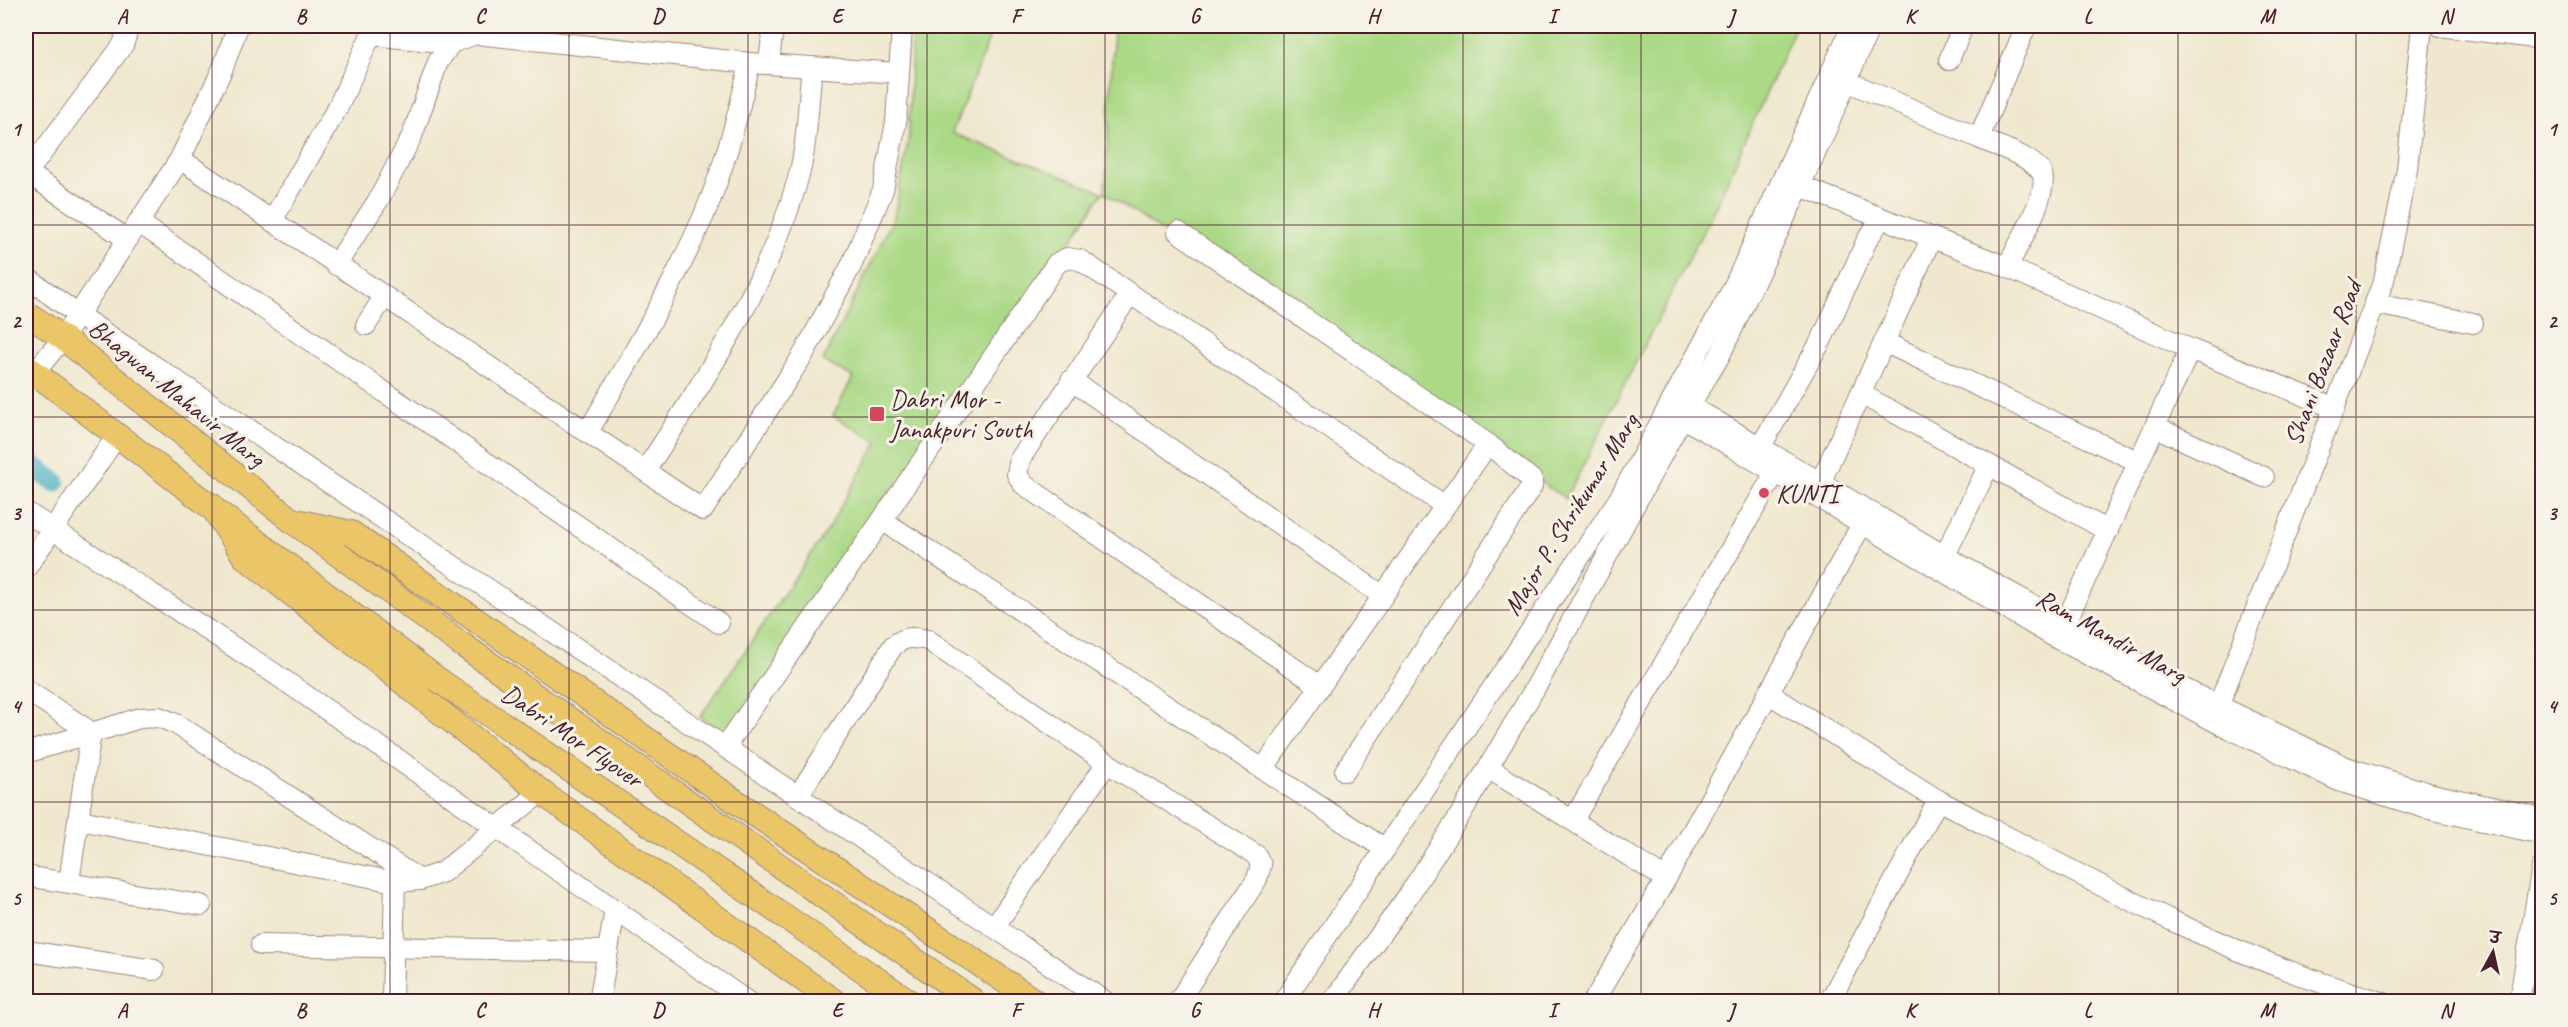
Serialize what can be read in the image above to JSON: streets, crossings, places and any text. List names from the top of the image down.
{
  "streets": {
    "main road": ["Bhagwan Mahavir Marg", "Dabri Mor Flyover"],
    "street": ["Shani Bazaar Road", "Major P. Shrikumar Marg", "Ram Mandir Marg"]
  },
  "crossings": [
    ["Shani Bazaar Road", "Ram Mandir Marg"],
    ["Bhagwan Mahavir Marg", "Dabri Mor Flyover"],
    ["Major P. Shrikumar Marg", "Ram Mandir Marg"]
  ],
  "places": {
    "transit": ["Dabri Mor - Janakpuri South"],
    "other": ["KUNTI"]
  },
  "north": "top",
  "grid": {
    "columns": [
      "A",
      "B",
      "C",
      "D",
      "E",
      "F",
      "G",
      "H",
      "I",
      "J",
      "K",
      "L",
      "M",
      "N"
    ],
    "rows": [
      "1",
      "2",
      "3",
      "4",
      "5"
    ]
  }
}
